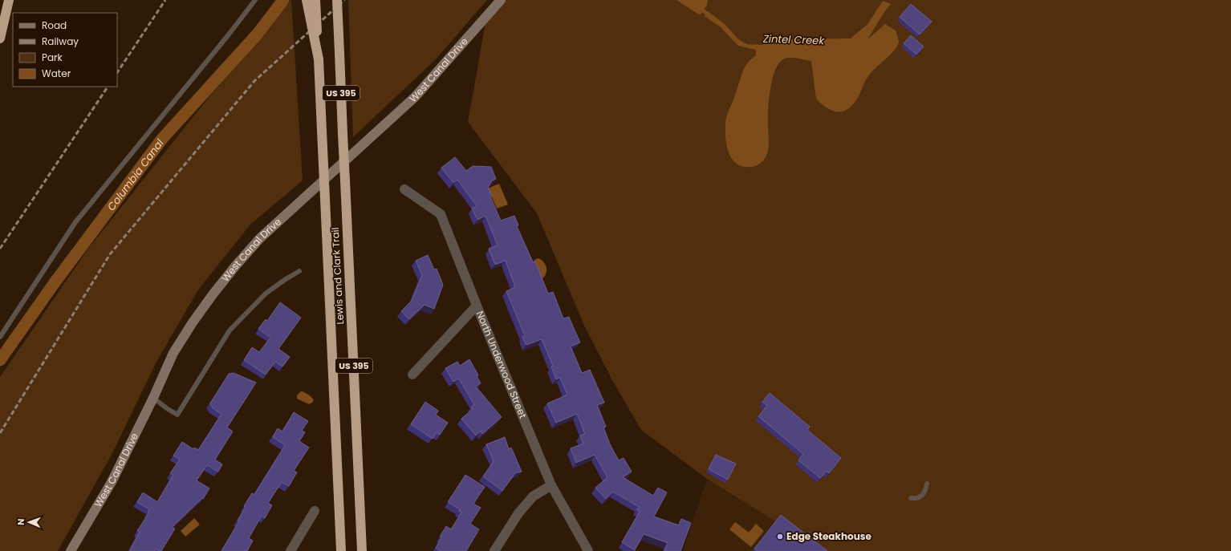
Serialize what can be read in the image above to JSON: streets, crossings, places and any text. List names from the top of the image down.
{
  "streets": {
    "highway": ["US 395", "Lewis and Clark Trail"],
    "street": ["West Canal Drive", "North Underwood Street"]
  },
  "water": ["Zintel Creek", "Columbia Canal"],
  "places": ["Edge Steakhouse"],
  "legend": [
    "Road",
    "Railway",
    "Park",
    "Water"
  ],
  "north": "left"
}
